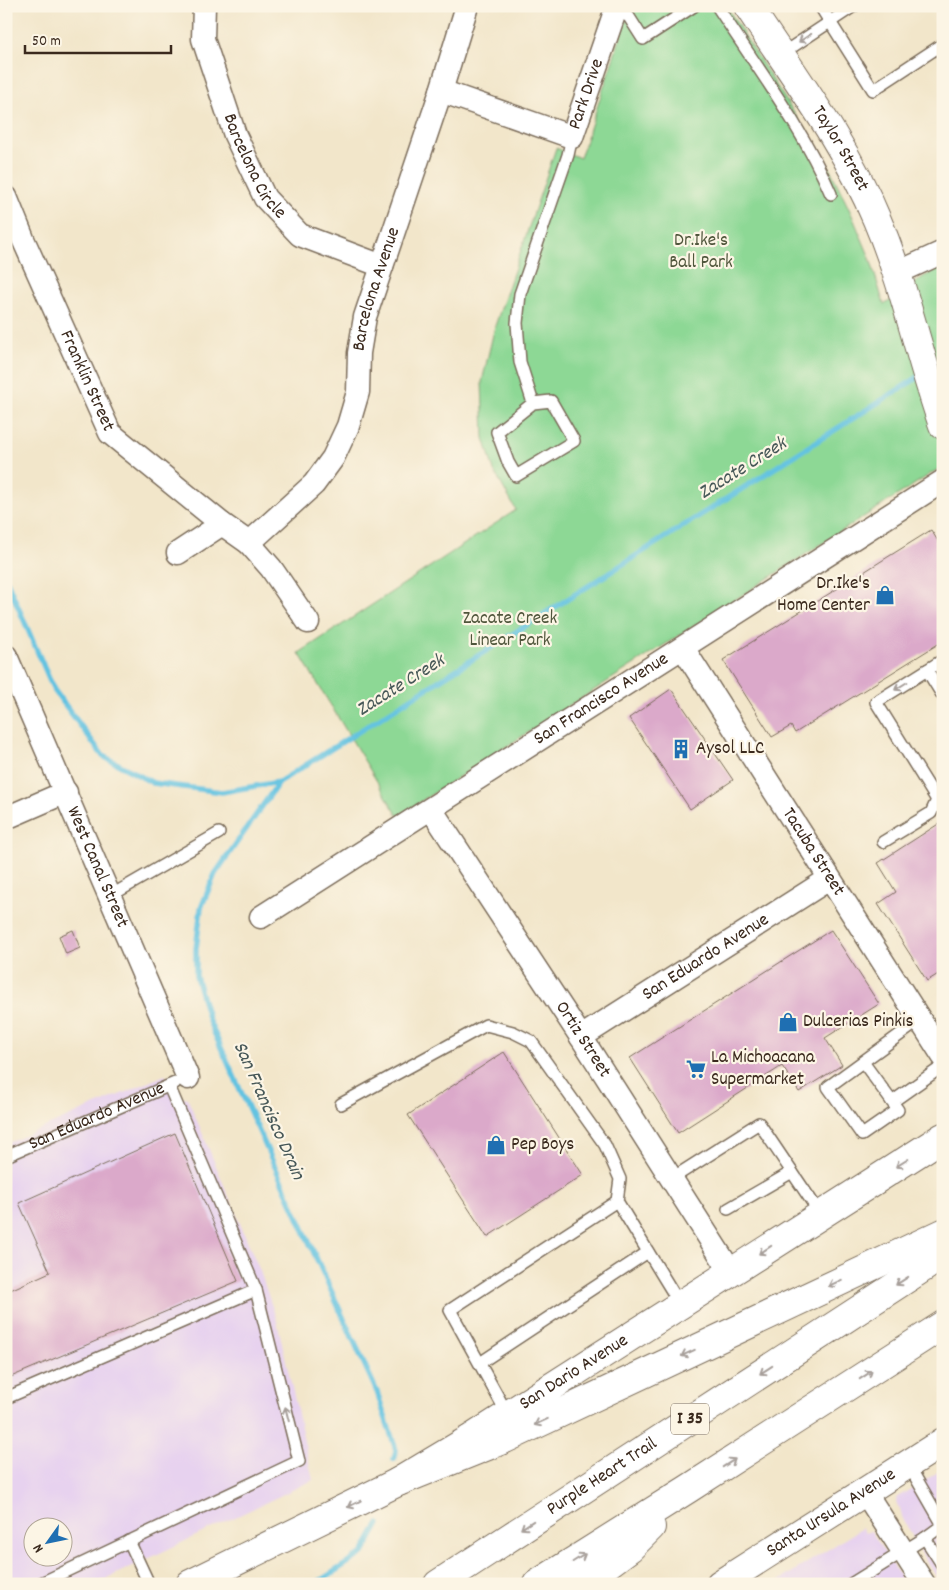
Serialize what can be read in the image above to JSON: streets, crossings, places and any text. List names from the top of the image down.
{
  "streets": {
    "main road": [
      "Taylor Street",
      "San Dario Avenue",
      "I 35",
      "Purple Heart Trail",
      "Santa Ursula Avenue"
    ],
    "street": [
      "Park Drive",
      "Barcelona Circle",
      "Barcelona Avenue",
      "Franklin Street",
      "San Francisco Avenue",
      "Tacuba Street",
      "West Canal Street",
      "San Eduardo Avenue",
      "Ortiz Street"
    ]
  },
  "crossings": [
    ["Park Drive", "Barcelona Avenue"],
    ["Barcelona Circle", "Barcelona Avenue"],
    ["Barcelona Avenue", "Franklin Street"],
    ["San Francisco Avenue", "Tacuba Street"],
    ["San Francisco Avenue", "Ortiz Street"],
    ["Tacuba Street", "San Eduardo Avenue"],
    ["West Canal Street", "San Eduardo Avenue"],
    ["San Eduardo Avenue", "Ortiz Street"],
    ["Ortiz Street", "San Dario Avenue"]
  ],
  "water": ["Zacate Creek", "San Francisco Drain"],
  "parks": ["Dr.Ike's Ball Park", "Zacate Creek Linear Park"],
  "places": {
    "shop": ["Dr.Ike's Home Center", "Dulcerias Pinkis", "Pep Boys"],
    "building": ["Aysol LLC"],
    "supermarket": ["La Michoacana Supermarket"]
  },
  "scale_bar": "50 m",
  "north": "bottom left"
}
